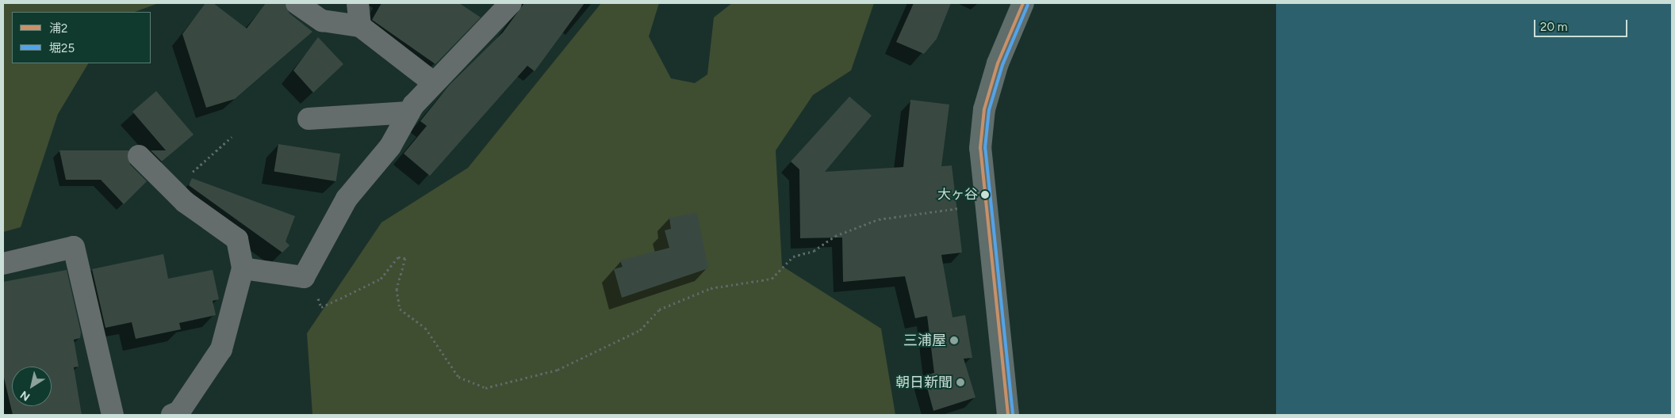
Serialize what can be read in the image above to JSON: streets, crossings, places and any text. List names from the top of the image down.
{
  "places": ["大ヶ谷", "三浦屋", "朝日新聞"],
  "lines": ["transit line 浦2", "transit line 堀25"],
  "legend": ["浦2", "堀25"],
  "scale_bar": "20 m",
  "north": "bottom left"
}
